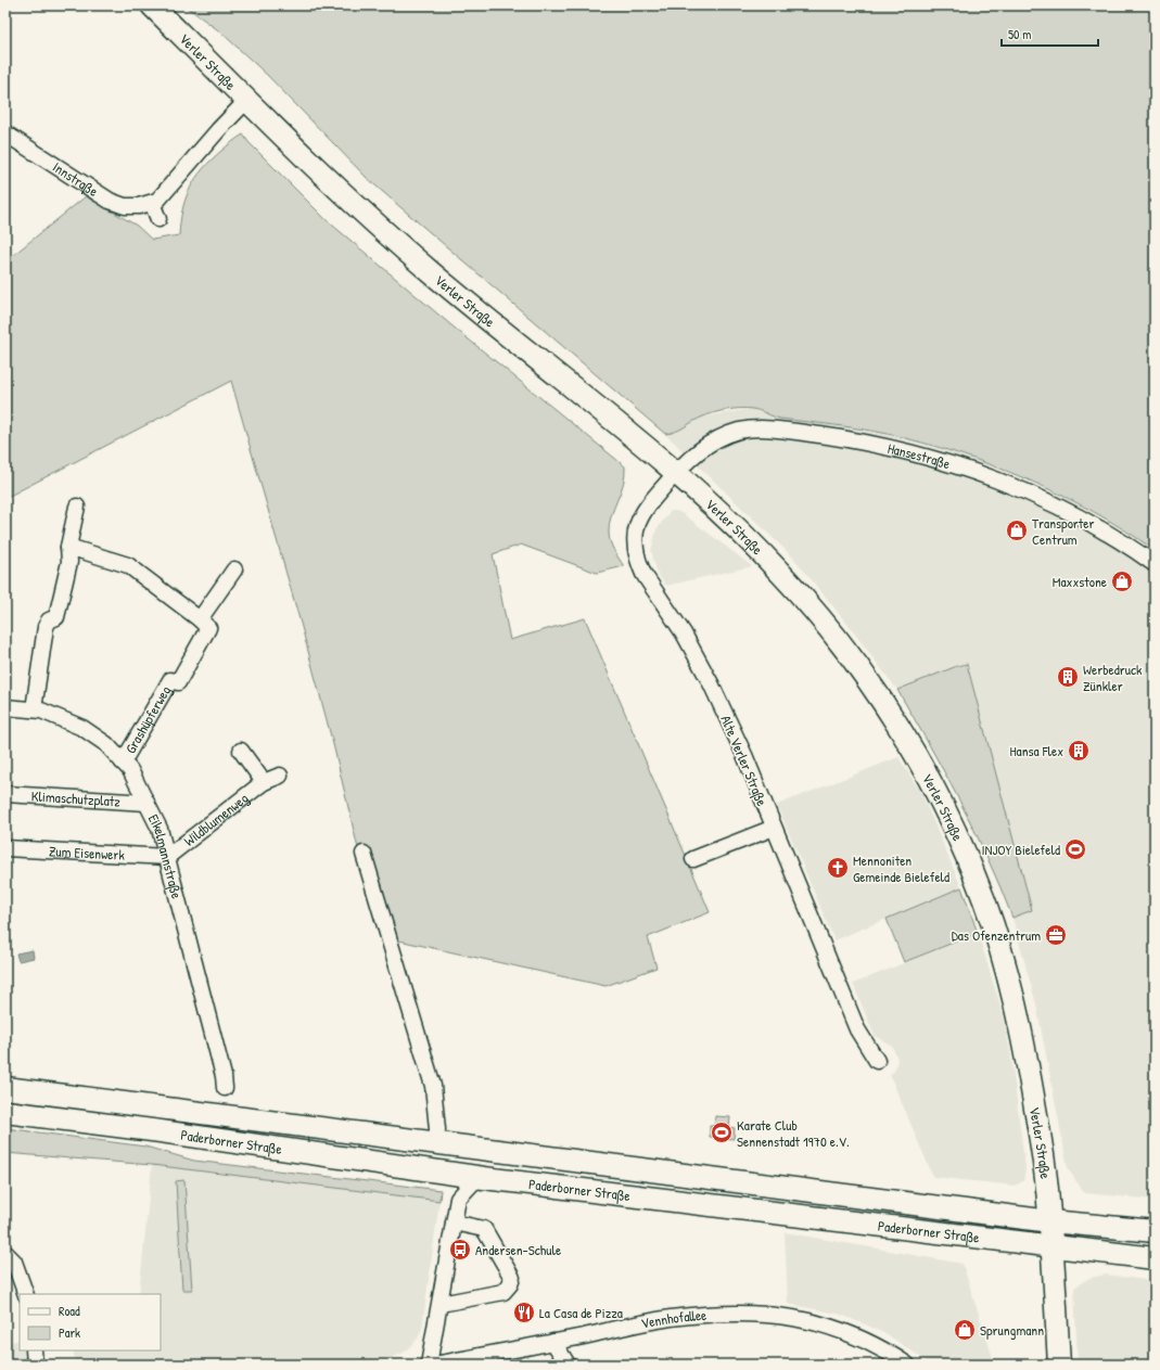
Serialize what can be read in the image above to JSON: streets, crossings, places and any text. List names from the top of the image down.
{
  "streets": {
    "main road": ["Verler Straße", "Paderborner Straße"],
    "street": [
      "Innstraße",
      "Hansestraße",
      "Grashüpferweg",
      "Alte Verler Straße",
      "Klimaschutzplatz",
      "Wildblumenweg",
      "Zum Eisenwerk",
      "Eikelmannstraße",
      "Vennhofallee"
    ]
  },
  "crossings": [
    ["Verler Straße", "Hansestraße"],
    ["Verler Straße", "Alte Verler Straße"],
    ["Verler Straße", "Paderborner Straße"],
    ["Hansestraße", "Alte Verler Straße"],
    ["Grashüpferweg", "Eikelmannstraße"],
    ["Klimaschutzplatz", "Eikelmannstraße"],
    ["Wildblumenweg", "Zum Eisenwerk"],
    ["Wildblumenweg", "Eikelmannstraße"],
    ["Zum Eisenwerk", "Eikelmannstraße"]
  ],
  "places": {
    "shop": ["Transporter Centrum", "Maxxstone", "Sprungmann"],
    "building": ["Werbedruck Zünkler", "Hansa Flex"],
    "sports": ["INJOY Bielefeld", "Karate Club Sennenstadt 1970 e.V."],
    "church": ["Mennoniten Gemeinde Bielefeld"],
    "office": ["Das Ofenzentrum"],
    "bus stop": ["Andersen-Schule"],
    "restaurant": ["La Casa de Pizza"]
  },
  "legend": ["Road", "Park"],
  "scale_bar": "50 m"
}
